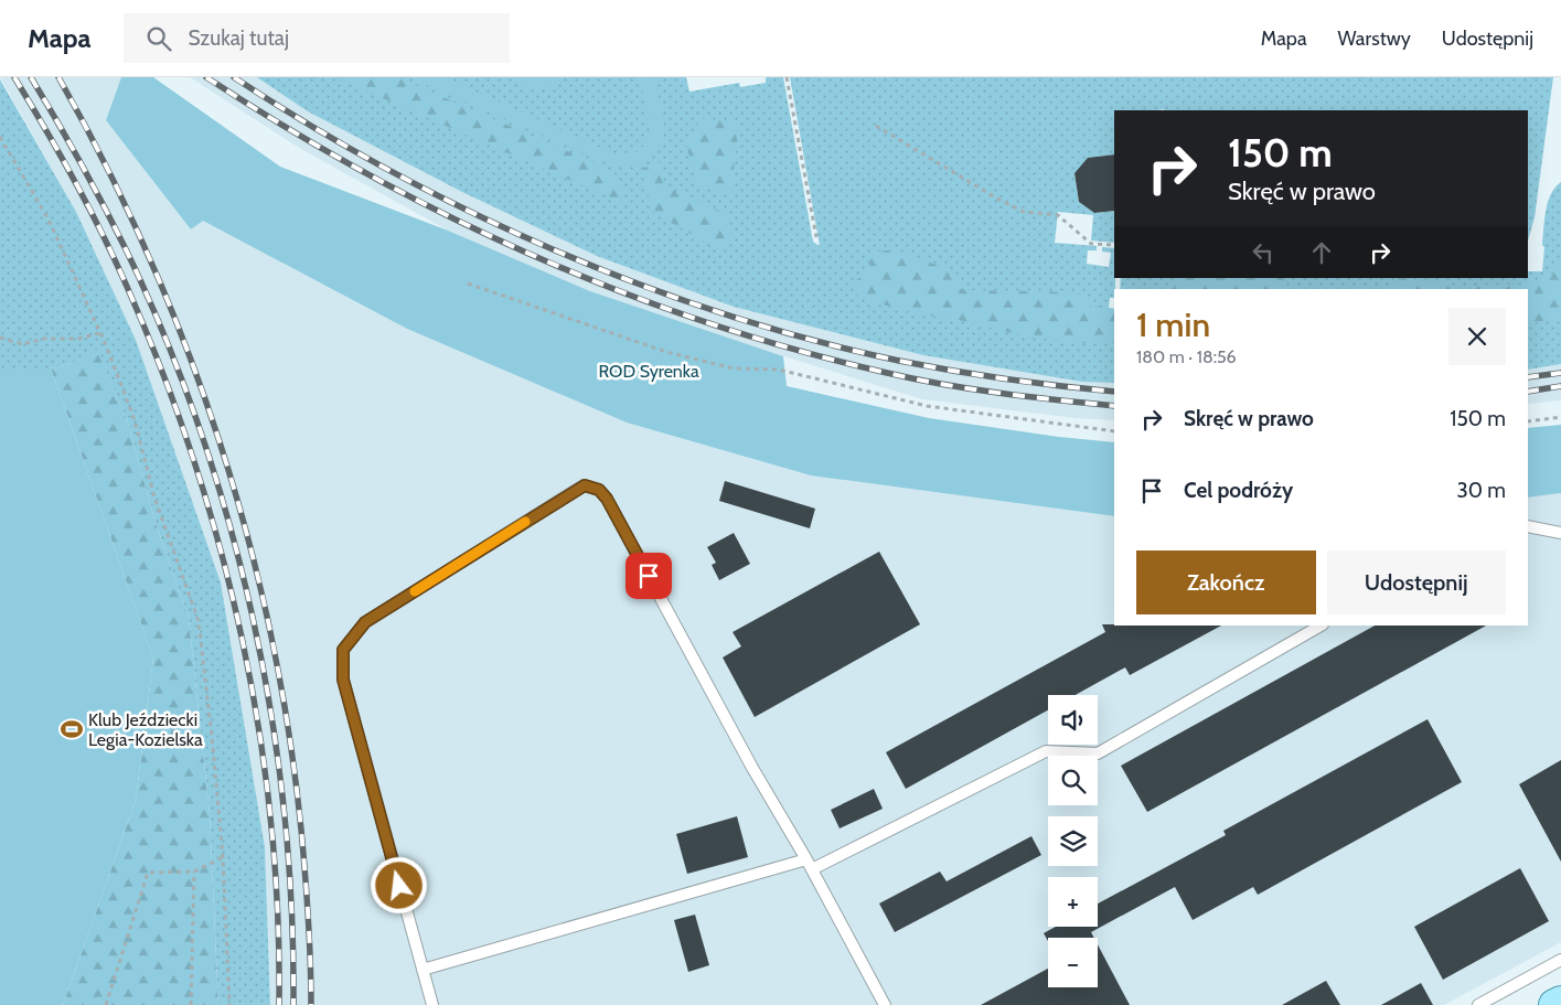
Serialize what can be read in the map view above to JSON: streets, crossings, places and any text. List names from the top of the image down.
{
  "parks": ["ROD Syrenka"],
  "places": {
    "sports": ["Klub Jeździecki Legia-Kozielska"]
  },
  "page": {
    "header": "Mapa",
    "search": "Szukaj tutaj",
    "nav": ["Mapa", "Warstwy", "Udostępnij"],
    "turn": ["150 m", "Skręć w prawo"],
    "heading": ["1 min", "180 m · 18:56"],
    "list": [
      {
        "name": "Skręć w prawo",
        "value": "150 m"
      },
      {
        "name": "Cel podróży",
        "value": "30 m"
      }
    ],
    "buttons": ["Zakończ", "Udostępnij"],
    "map_buttons": ["+", "−"]
  }
}
